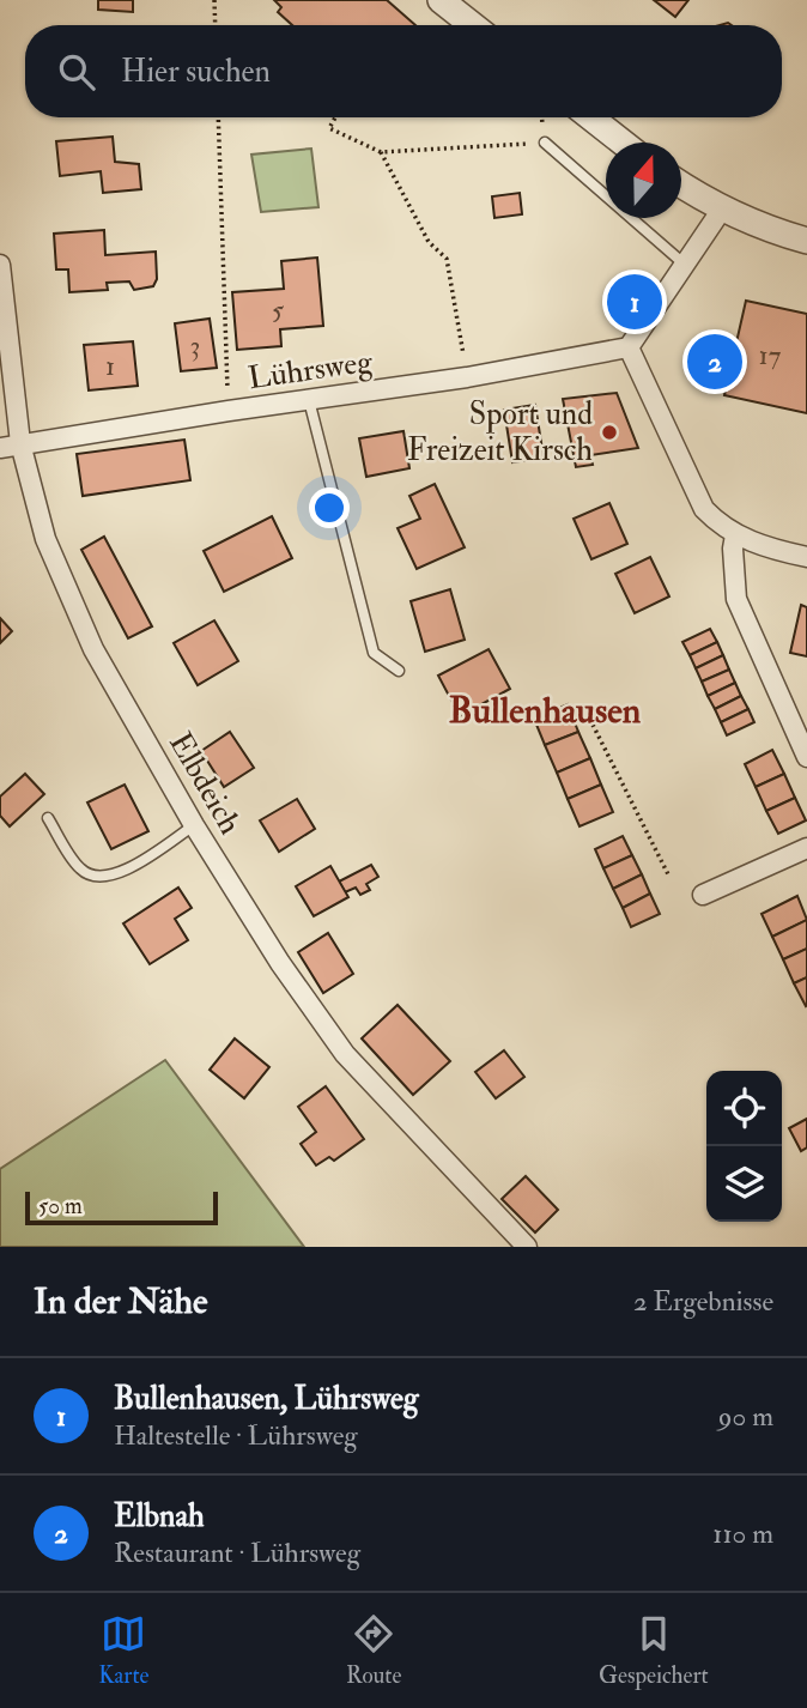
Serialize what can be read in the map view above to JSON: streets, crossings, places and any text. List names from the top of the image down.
{
  "streets": {
    "street": ["Lührsweg", "Elbdeich"]
  },
  "crossings": [
    ["Lührsweg", "Elbdeich"]
  ],
  "districts": ["Bullenhausen"],
  "places": ["Sport und Freizeit Kirsch"],
  "house_numbers": [
    "5",
    "3",
    "17",
    "1"
  ],
  "scale_bar": "50 m",
  "north": "top",
  "page": {
    "search": "Hier suchen",
    "pins": ["1", "2"],
    "scale": "50 m",
    "heading": ["In der Nähe", "2 Ergebnisse"],
    "list": [
      {
        "mark": "1",
        "name": "Bullenhausen, Lührsweg",
        "note": "Haltestelle · Lührsweg",
        "value": "90 m"
      },
      {
        "mark": "2",
        "name": "Elbnah",
        "note": "Restaurant · Lührsweg",
        "value": "110 m"
      }
    ],
    "nav": ["Karte", "Route", "Gespeichert"]
  }
}
